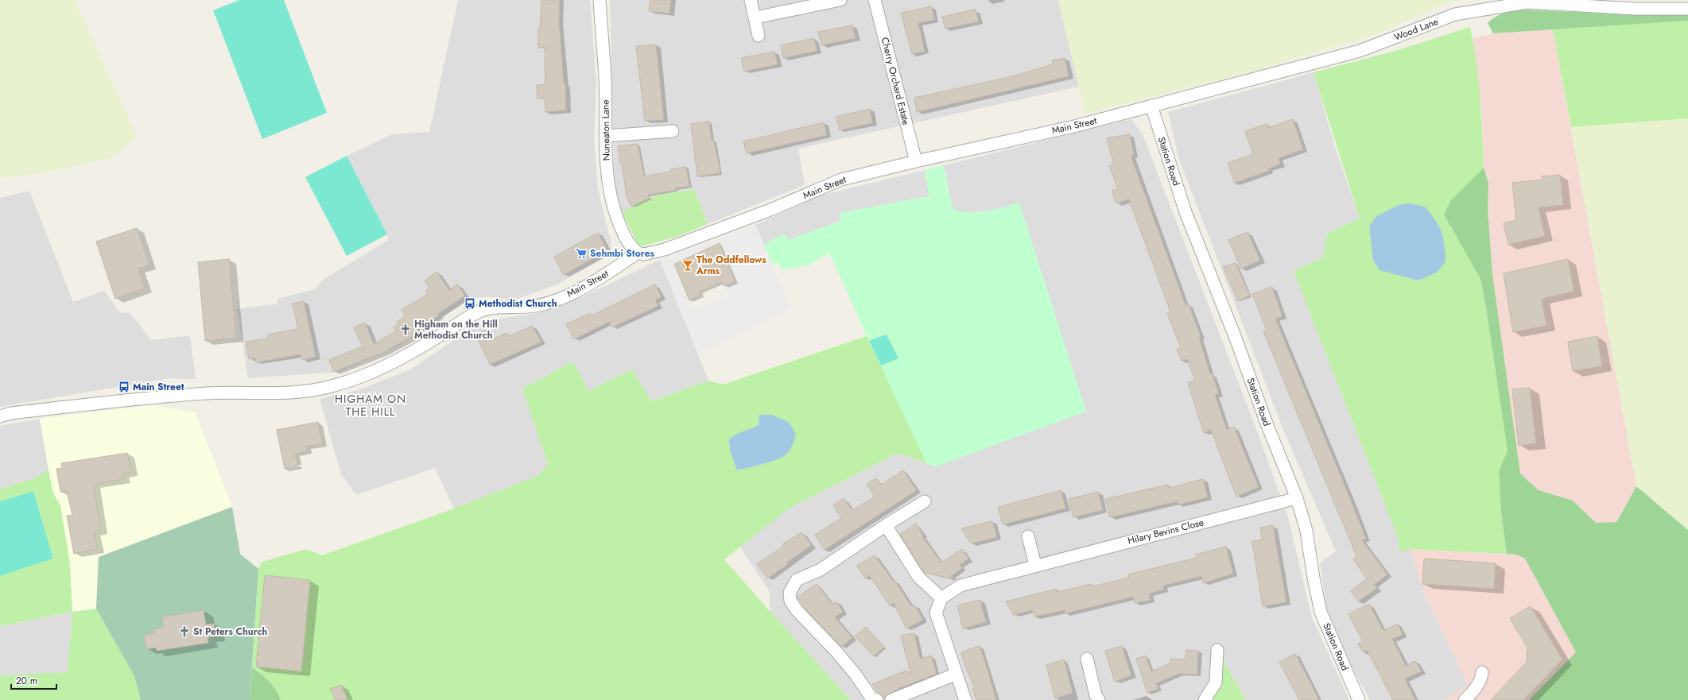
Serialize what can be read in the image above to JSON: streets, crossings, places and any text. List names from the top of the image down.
{
  "streets": {
    "street": [
      "Wood Lane",
      "Cherry Orchard Estate",
      "Main Street",
      "Nuneaton Lane",
      "Station Road",
      "Hilary Bevins Close"
    ]
  },
  "crossings": [
    ["Wood Lane", "Main Street"],
    ["Wood Lane", "Station Road"],
    ["Cherry Orchard Estate", "Main Street"],
    ["Main Street", "Nuneaton Lane"],
    ["Main Street", "Station Road"],
    ["Station Road", "Hilary Bevins Close"]
  ],
  "districts": ["HIGHAM ON THE HILL"],
  "places": {
    "supermarket": ["Sehmbi Stores"],
    "bar": ["The Oddfellows Arms"],
    "bus stop": ["Methodist Church", "Main Street"],
    "church": ["Higham on the Hill Methodist Church", "St Peters Church"]
  },
  "scale_bar": "20 m"
}
